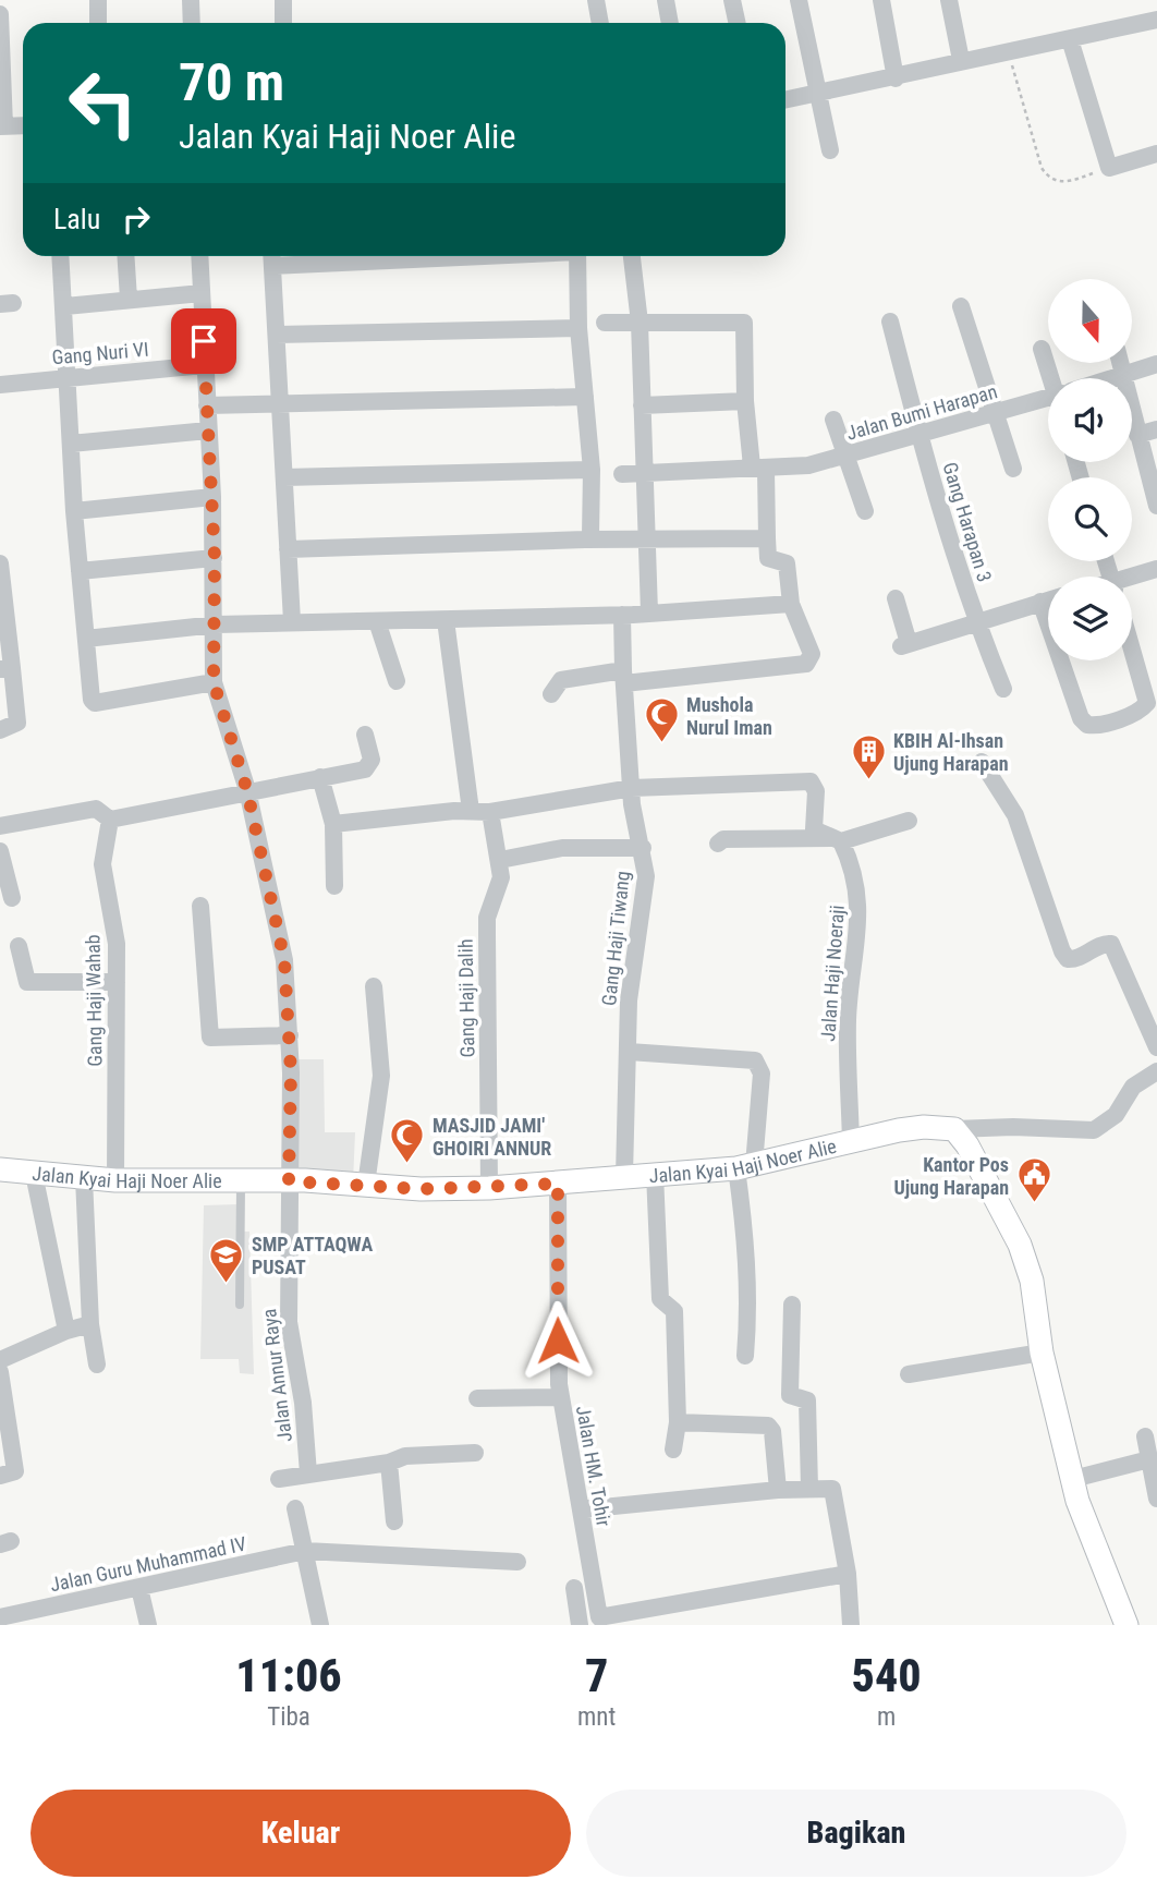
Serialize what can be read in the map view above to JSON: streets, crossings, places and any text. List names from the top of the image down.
{
  "streets": {
    "street": [
      "Gang Nuri VI",
      "Jalan Bumi Harapan",
      "Gang Harapan 3",
      "Gang Haji Tiwang",
      "Jalan Haji Noeraji",
      "Gang Haji Dalih",
      "Gang Haji Wahab",
      "Jalan Kyai Haji Noer Alie",
      "Jalan Annur Raya",
      "Jalan HM. Tohir",
      "Jalan Guru Muhammad IV"
    ]
  },
  "crossings": [
    ["Gang Nuri VI", "Jalan Annur Raya"],
    ["Jalan Bumi Harapan", "Gang Harapan 3"],
    ["Gang Haji Tiwang", "Jalan Haji Noeraji"],
    ["Gang Haji Tiwang", "Jalan Kyai Haji Noer Alie"],
    ["Jalan Haji Noeraji", "Jalan Kyai Haji Noer Alie"],
    ["Gang Haji Dalih", "Jalan Kyai Haji Noer Alie"],
    ["Gang Haji Wahab", "Jalan Kyai Haji Noer Alie"],
    ["Jalan Kyai Haji Noer Alie", "Jalan Annur Raya"],
    ["Jalan Kyai Haji Noer Alie", "Jalan HM. Tohir"]
  ],
  "places": {
    "mosque": ["Mushola Nurul Iman", "MASJID JAMI' GHOIRI ANNUR"],
    "building": ["KBIH Al-Ihsan Ujung Harapan"],
    "public building": ["Kantor Pos Ujung Harapan"],
    "school or university": ["SMP ATTAQWA PUSAT"]
  },
  "north": "bottom",
  "page": {
    "turn": ["70 m", "Jalan Kyai Haji Noer Alie"],
    "then": "Lalu",
    "eta": [
      "11:06",
      "Tiba",
      "7",
      "mnt",
      "540",
      "m"
    ],
    "buttons": ["Keluar", "Bagikan"]
  }
}
